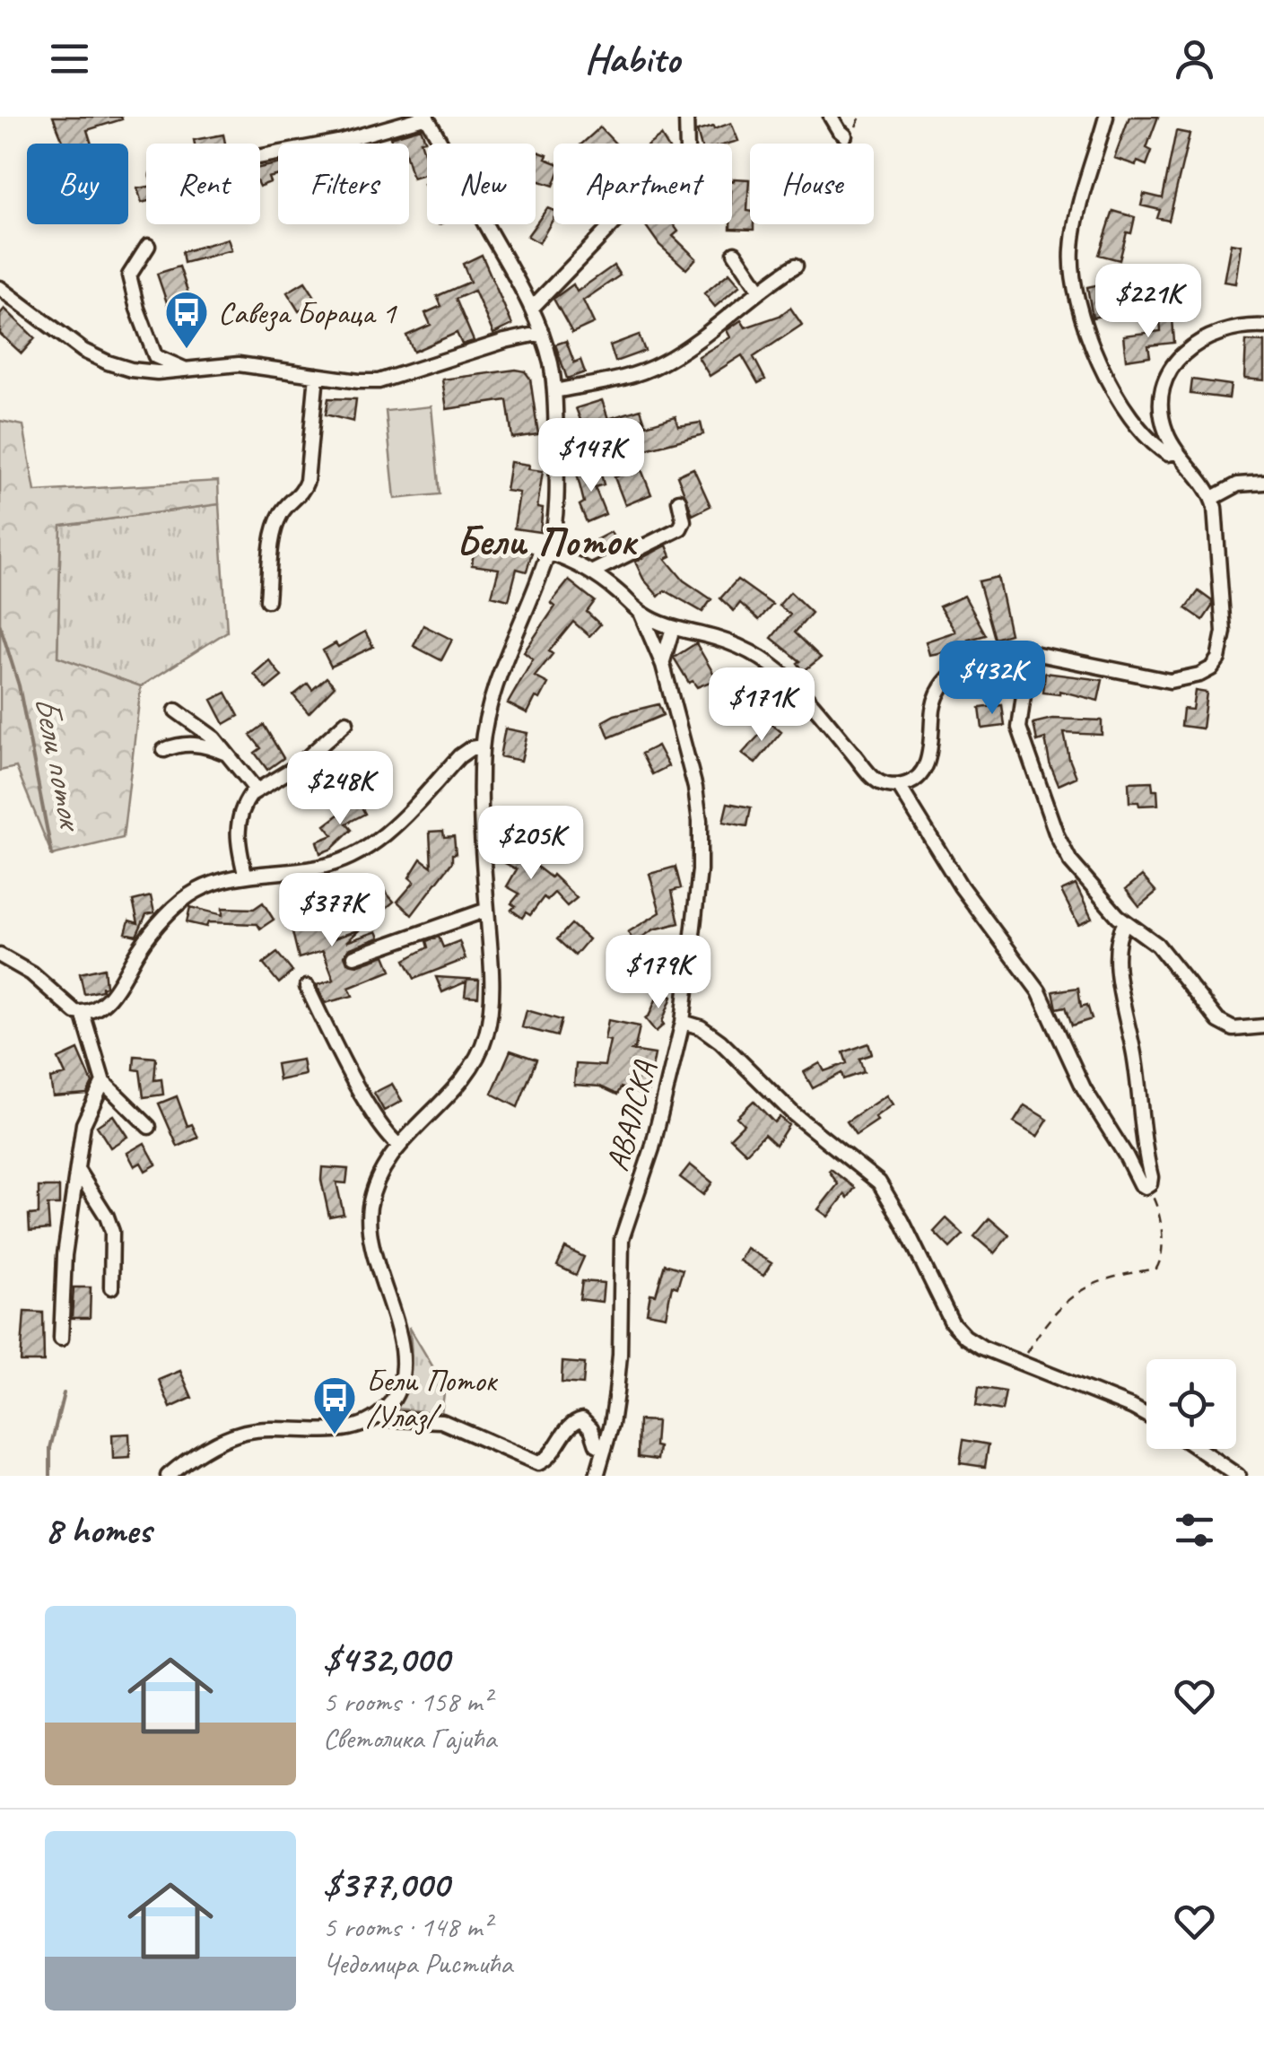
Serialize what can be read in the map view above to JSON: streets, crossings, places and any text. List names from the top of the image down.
{
  "streets": {
    "street": ["АВАЛСКА"]
  },
  "districts": ["Бели Поток"],
  "water": ["Бели поток"],
  "places": {
    "bus stop": ["Савеза Бораца 1", "Бели Поток /Улаз/"]
  },
  "page": {
    "header": "Habito",
    "chip": [
      "Buy",
      "Rent",
      "Filters",
      "New",
      "Apartment",
      "House"
    ],
    "price": [
      "$221K",
      "$147K",
      "$432K",
      "$171K",
      "$248K",
      "$205K",
      "$377K",
      "$179K"
    ],
    "heading": "8 homes",
    "list": [
      {
        "name": "$432,000",
        "note": "5 rooms · 158 m² · Светолика Гајића"
      },
      {
        "name": "$377,000",
        "note": "5 rooms · 148 m² · Чедомира Ристића"
      }
    ]
  }
}
